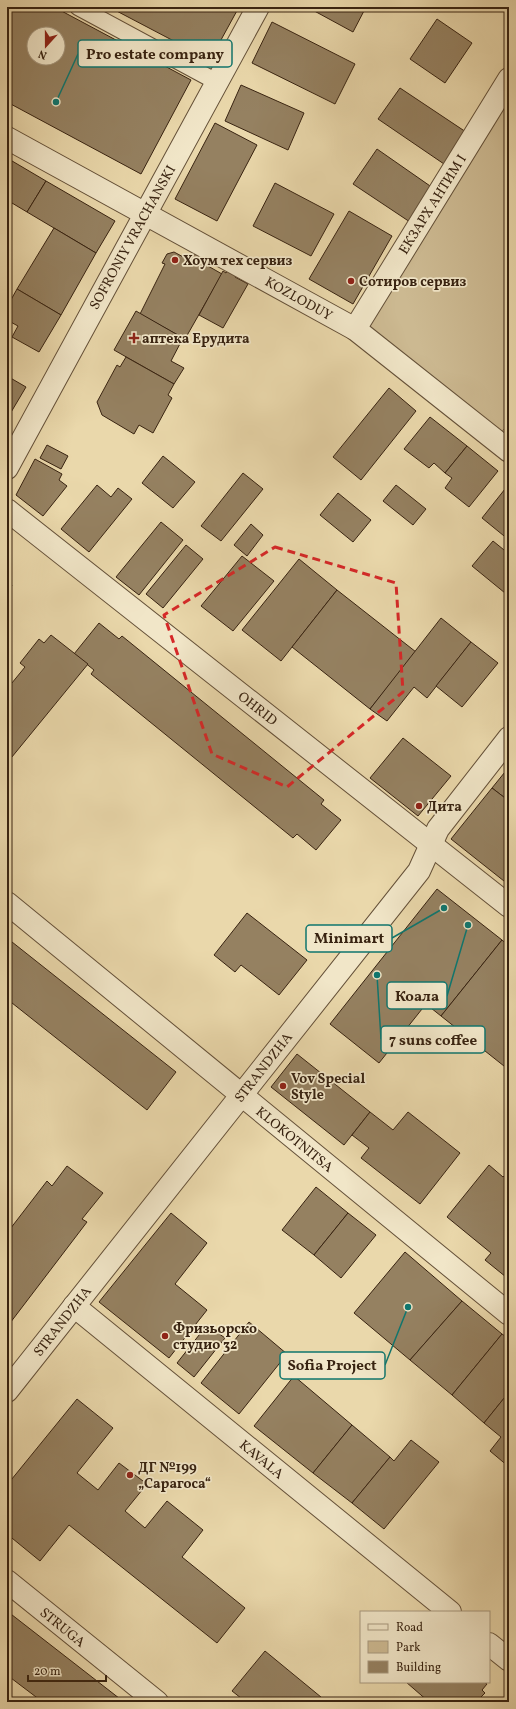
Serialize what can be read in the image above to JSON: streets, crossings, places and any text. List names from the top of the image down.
{
  "streets": {
    "street": [
      "ЕКЗАРХ АНТИМ I",
      "SOFRONIY VRACHANSKI",
      "KOZLODUY",
      "OHRID",
      "STRANDZHA",
      "KLOKOTNITSA",
      "KAVALA",
      "STRUGA"
    ]
  },
  "crossings": [
    ["ЕКЗАРХ АНТИМ I", "KOZLODUY"],
    ["SOFRONIY VRACHANSKI", "KOZLODUY"],
    ["OHRID", "STRANDZHA"],
    ["STRANDZHA", "KLOKOTNITSA"],
    ["STRANDZHA", "KAVALA"]
  ],
  "places": {
    "other": [
      "Pro estate company",
      "Хоум тех сервиз",
      "Сотиров сервиз",
      "Дита",
      "Minimart",
      "Коала",
      "7 suns coffee",
      "Vov Special Style",
      "Sofia Project",
      "Фризьорско студио 32",
      "ДГ №199 „Сарагоса“"
    ],
    "health": ["аптека Ерудита"]
  },
  "legend": ["Road", "Park", "Building"],
  "scale_bar": "20 m",
  "north": "bottom"
}
